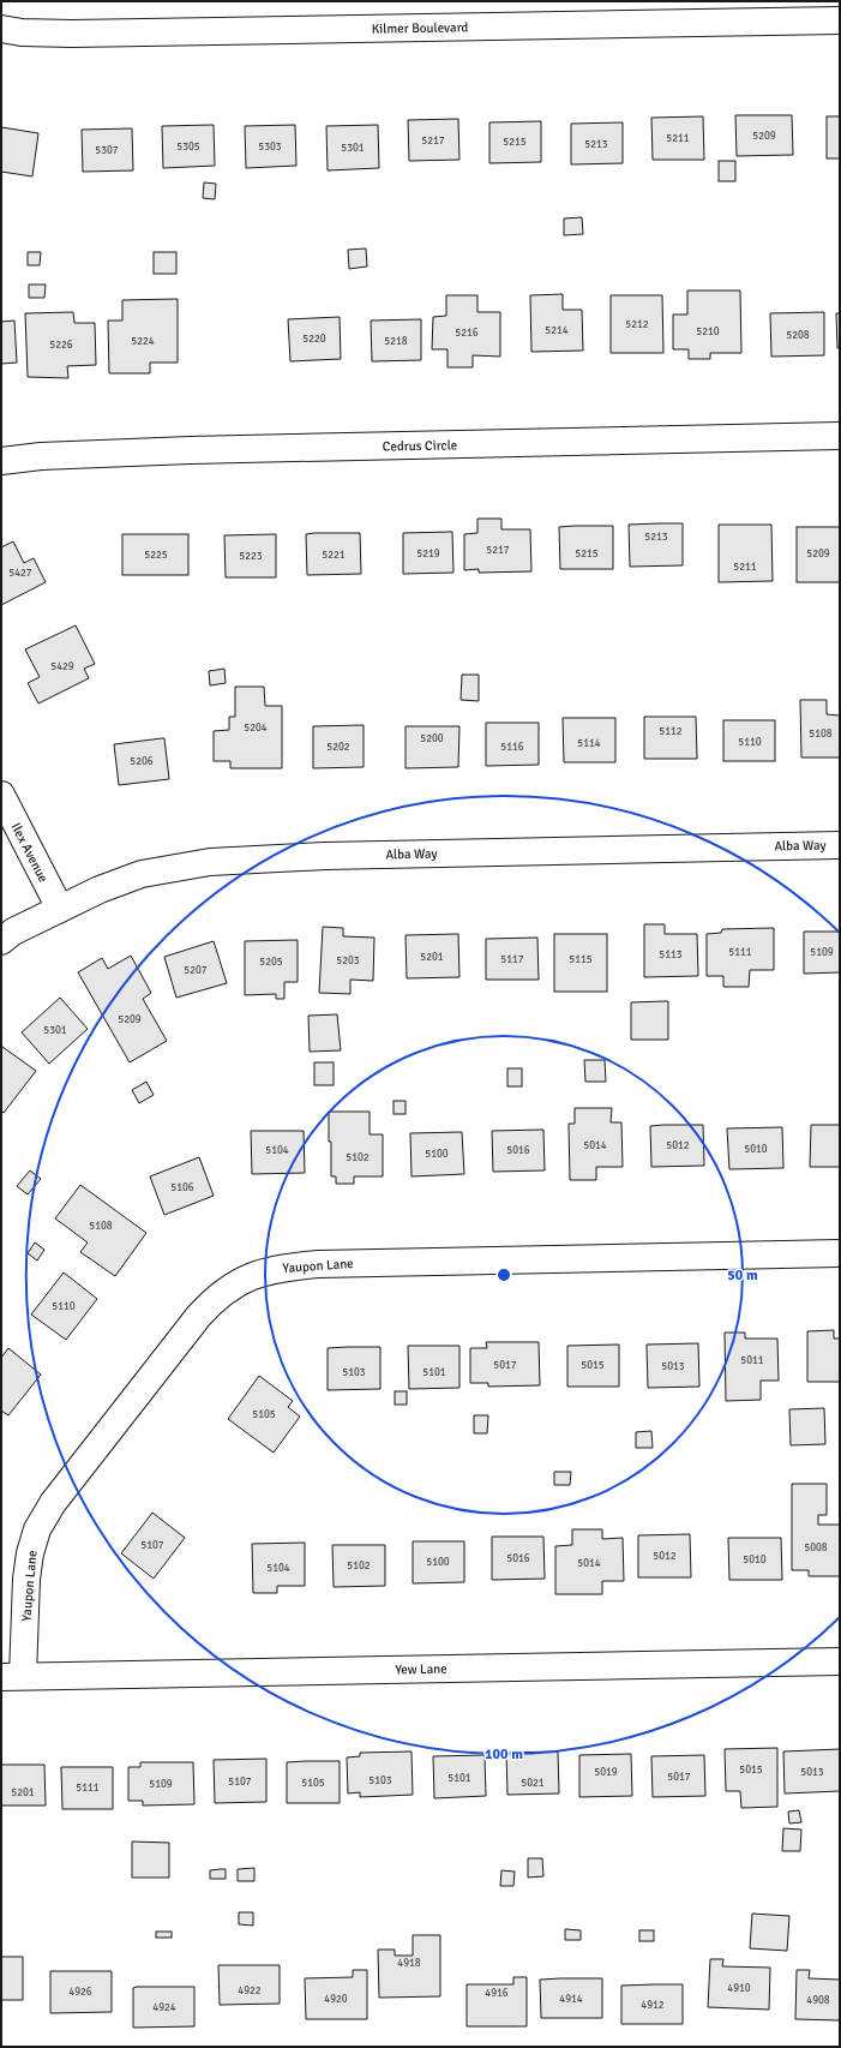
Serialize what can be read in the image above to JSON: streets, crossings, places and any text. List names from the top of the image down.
{
  "streets": {
    "street": [
      "Kilmer Boulevard",
      "Cedrus Circle",
      "Alba Way",
      "Ilex Avenue",
      "Yaupon Lane",
      "Yew Lane"
    ]
  },
  "crossings": [
    ["Alba Way", "Ilex Avenue"],
    ["Yaupon Lane", "Yew Lane"]
  ],
  "house_numbers": [
    "5209",
    "5211",
    "5217",
    "5215",
    "5213",
    "5305",
    "5303",
    "5301",
    "5307",
    "5212",
    "5214",
    "5210",
    "5216",
    "5208",
    "5220",
    "5224",
    "5218",
    "5226",
    "5213",
    "5217",
    "5219",
    "5215",
    "5209",
    "5225",
    "5221",
    "5223",
    "5211",
    "5427",
    "5429",
    "5204",
    "5112",
    "5108",
    "5200",
    "5110",
    "5114",
    "5202",
    "5116",
    "5206",
    "5111",
    "5109",
    "5113",
    "5201",
    "5117",
    "5115",
    "5203",
    "5205",
    "5207",
    "5209",
    "5301",
    "5014",
    "5012",
    "5010",
    "5104",
    "5016",
    "5100",
    "5102",
    "5106",
    "5108",
    "5110",
    "5011",
    "5017",
    "5015",
    "5013",
    "5103",
    "5101",
    "5105",
    "5107",
    "5008",
    "5012",
    "5016",
    "5010",
    "5100",
    "5014",
    "5102",
    "5104",
    "5015",
    "5019",
    "5013",
    "5017",
    "5101",
    "5103",
    "5107",
    "5105",
    "5021",
    "5109",
    "5111",
    "5201",
    "4918",
    "4910",
    "4922",
    "4926",
    "4916",
    "4920",
    "4914",
    "4908",
    "4912",
    "4924"
  ],
  "rings": ["50 m", "100 m"]
}
